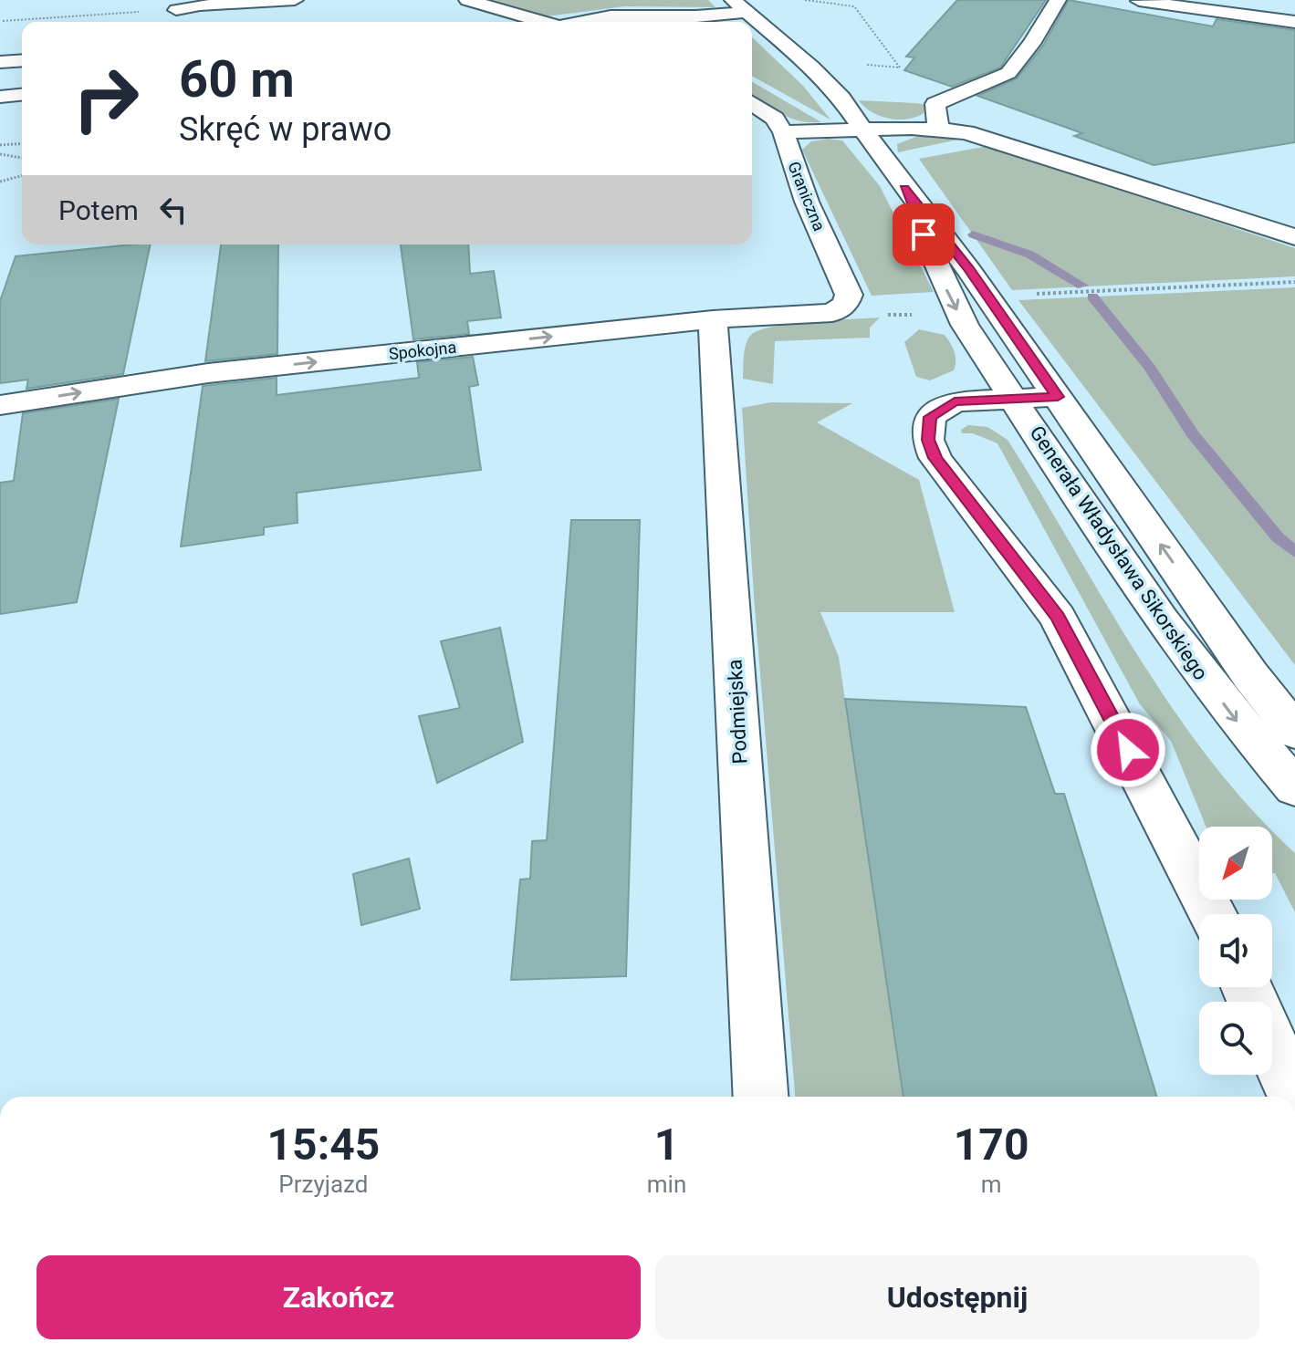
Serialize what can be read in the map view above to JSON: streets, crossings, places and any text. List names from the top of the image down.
{
  "streets": {
    "street": [
      "Graniczna",
      "Spokojna",
      "Generała Władysława Sikorskiego",
      "Podmiejska"
    ]
  },
  "crossings": [
    ["Graniczna", "Spokojna"],
    ["Spokojna", "Podmiejska"]
  ],
  "north": "bottom left",
  "page": {
    "turn": ["60 m", "Skręć w prawo"],
    "then": "Potem",
    "eta": [
      "15:45",
      "Przyjazd",
      "1",
      "min",
      "170",
      "m"
    ],
    "buttons": ["Zakończ", "Udostępnij"]
  }
}
